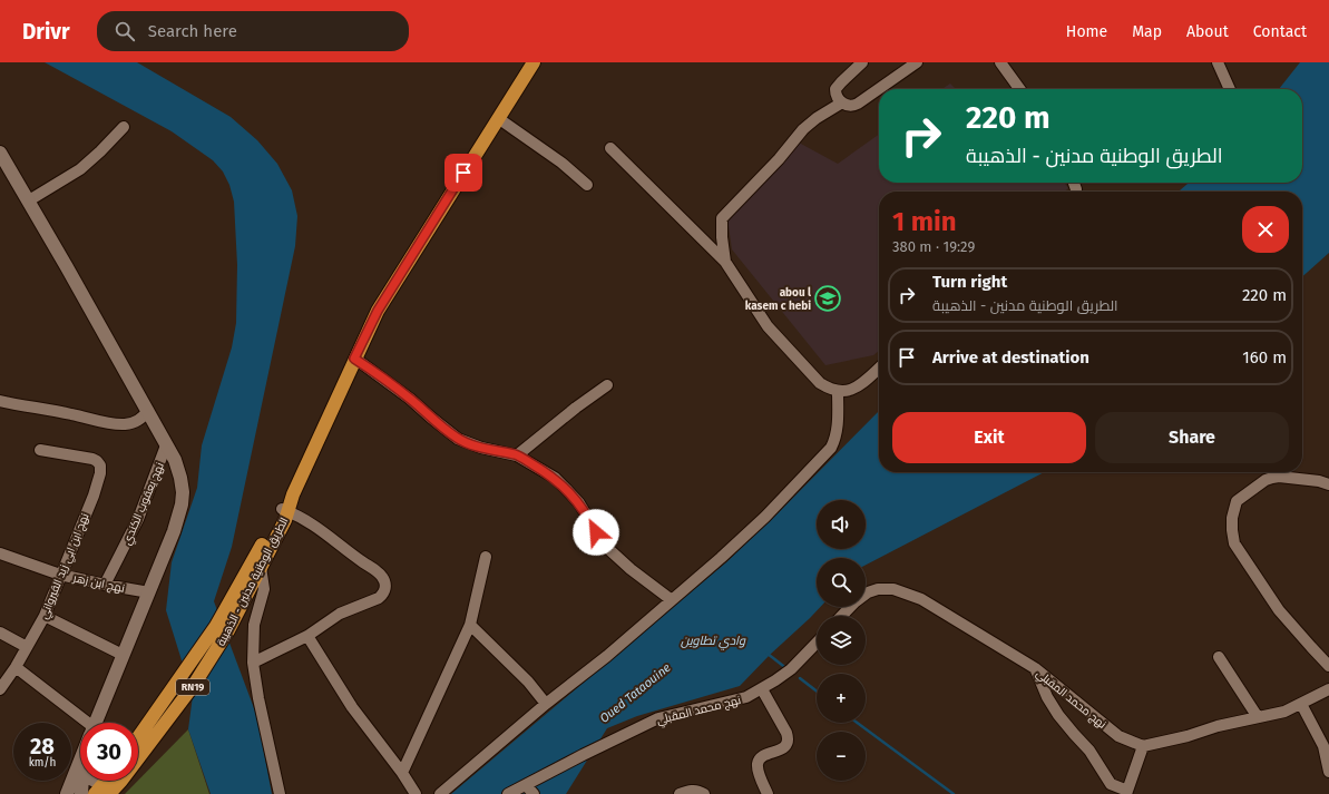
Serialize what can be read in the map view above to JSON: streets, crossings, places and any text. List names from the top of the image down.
{
  "streets": {
    "main road": ["الطريق الوطنية مدنين - الذهيبة", "RN19"],
    "street": [
      "نهج يعقوب الكندي",
      "نهج ابن ابي زيد القيرواني",
      "نهج ابن زهر",
      "نهج محمد المقبلي"
    ]
  },
  "crossings": [
    ["نهج يعقوب الكندي", "نهج ابن زهر"],
    ["نهج ابن ابي زيد القيرواني", "نهج ابن زهر"]
  ],
  "water": ["وادي تطاوين", "Oued Tataouine"],
  "places": {
    "school or university": ["abou l kasem c hebi"]
  },
  "page": {
    "header": "Drivr",
    "search": "Search here",
    "nav": [
      "Home",
      "Map",
      "About",
      "Contact"
    ],
    "turn": ["220 m", "الطريق الوطنية مدنين - الذهيبة"],
    "heading": ["1 min", "380 m · 19:29"],
    "list": [
      {
        "name": "Turn right",
        "note": "الطريق الوطنية مدنين - الذهيبة",
        "value": "220 m"
      },
      {
        "name": "Arrive at destination",
        "value": "160 m"
      }
    ],
    "buttons": ["Exit", "Share"],
    "map_buttons": ["+", "−"],
    "speed": "28 km/h",
    "limit": "30"
  }
}
